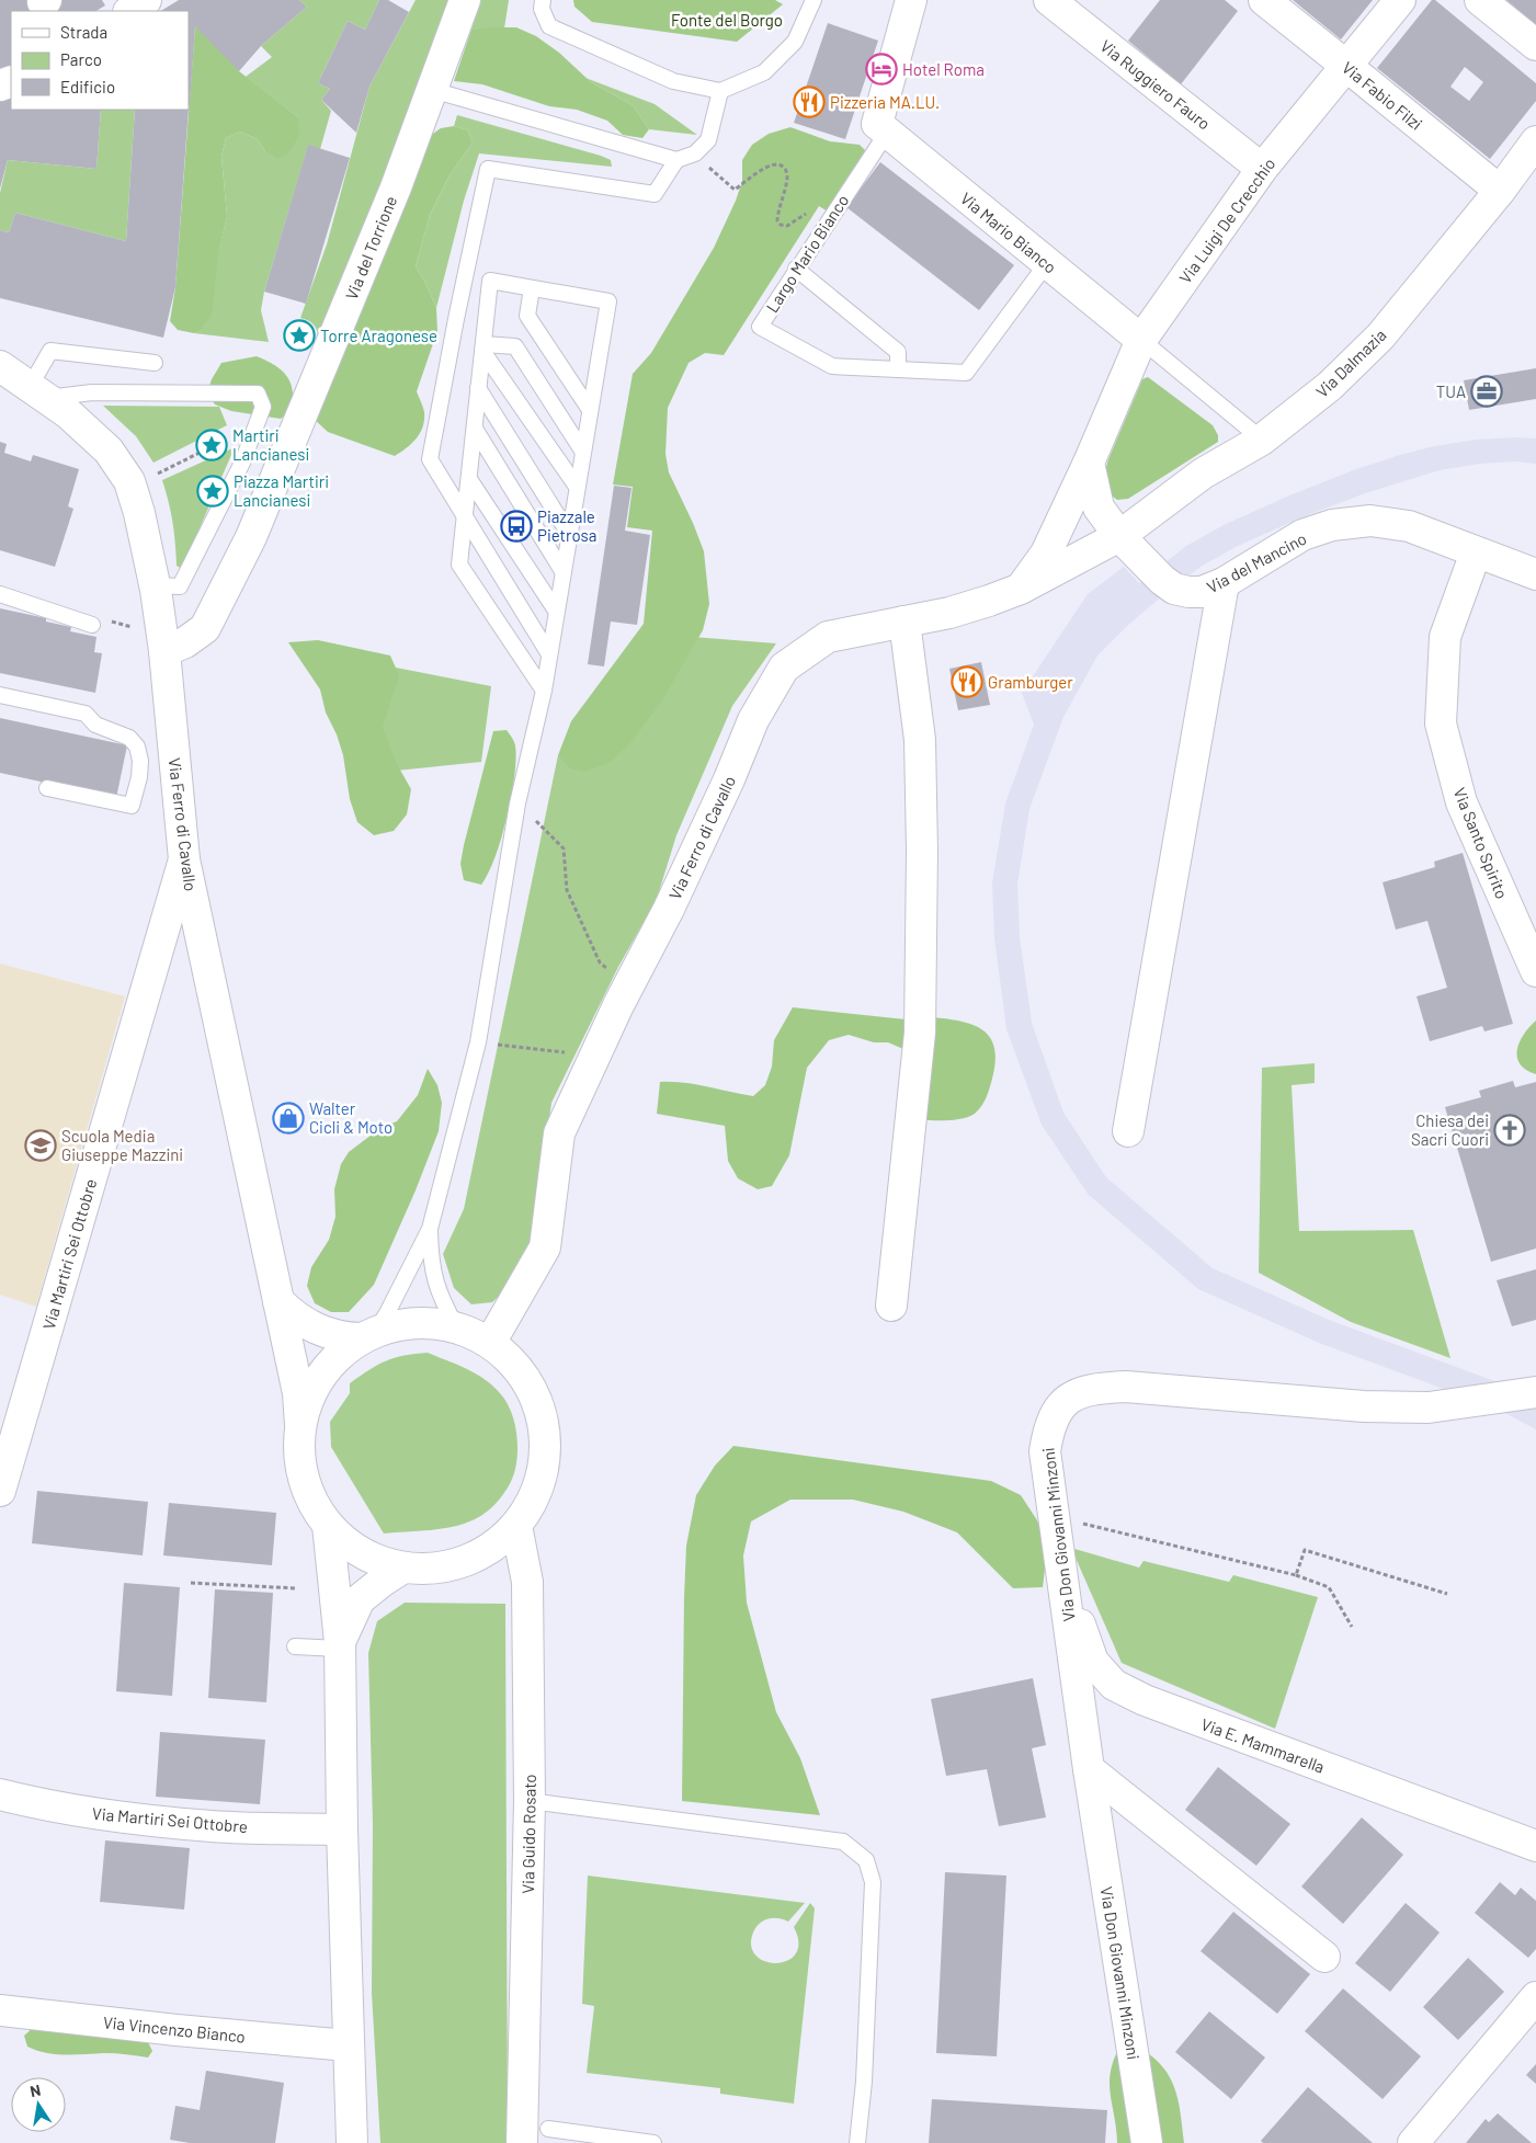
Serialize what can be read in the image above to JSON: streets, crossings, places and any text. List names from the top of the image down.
{
  "streets": {
    "street": [
      "Via Ruggiero Fauro",
      "Via Fabio Filzi",
      "Via Luigi De Crecchio",
      "Via Mario Bianco",
      "Via del Torrione",
      "Via Dalmazia",
      "Via del Mancino",
      "Via Ferro di Cavallo",
      "Via Santo Spirito",
      "Via Martiri Sei Ottobre",
      "Via Don Giovanni Minzoni",
      "Via E. Mammarella",
      "Via Guido Rosato",
      "Via Vincenzo Bianco"
    ],
    "lane": ["Largo Mario Bianco"]
  },
  "crossings": [
    ["Via Ruggiero Fauro", "Via Luigi De Crecchio"],
    ["Via Fabio Filzi", "Via Luigi De Crecchio"],
    ["Via Fabio Filzi", "Via Dalmazia"],
    ["Via Luigi De Crecchio", "Via Mario Bianco"],
    ["Via Luigi De Crecchio", "Via Ferro di Cavallo"],
    ["Via Mario Bianco", "Largo Mario Bianco"],
    ["Via del Torrione", "Via Ferro di Cavallo"],
    ["Via Dalmazia", "Via del Mancino"],
    ["Via Dalmazia", "Via Ferro di Cavallo"],
    ["Via del Mancino", "Via Ferro di Cavallo"],
    ["Via del Mancino", "Via Santo Spirito"],
    ["Via Ferro di Cavallo", "Via Martiri Sei Ottobre"],
    ["Via Don Giovanni Minzoni", "Via E. Mammarella"]
  ],
  "parks": ["Fonte del Borgo"],
  "places": {
    "hotel": ["Hotel Roma"],
    "restaurant": ["Pizzeria MA.LU.", "Gramburger"],
    "place": ["Torre Aragonese", "Martiri Lancianesi", "Piazza Martiri Lancianesi"],
    "office": ["TUA"],
    "bus stop": ["Piazzale Pietrosa"],
    "shop": ["Walter Cicli & Moto"],
    "church": ["Chiesa dei Sacri Cuori"],
    "school or university": ["Scuola Media Giuseppe Mazzini"]
  },
  "legend": ["Strada", "Parco", "Edificio"],
  "north": "top"
}
